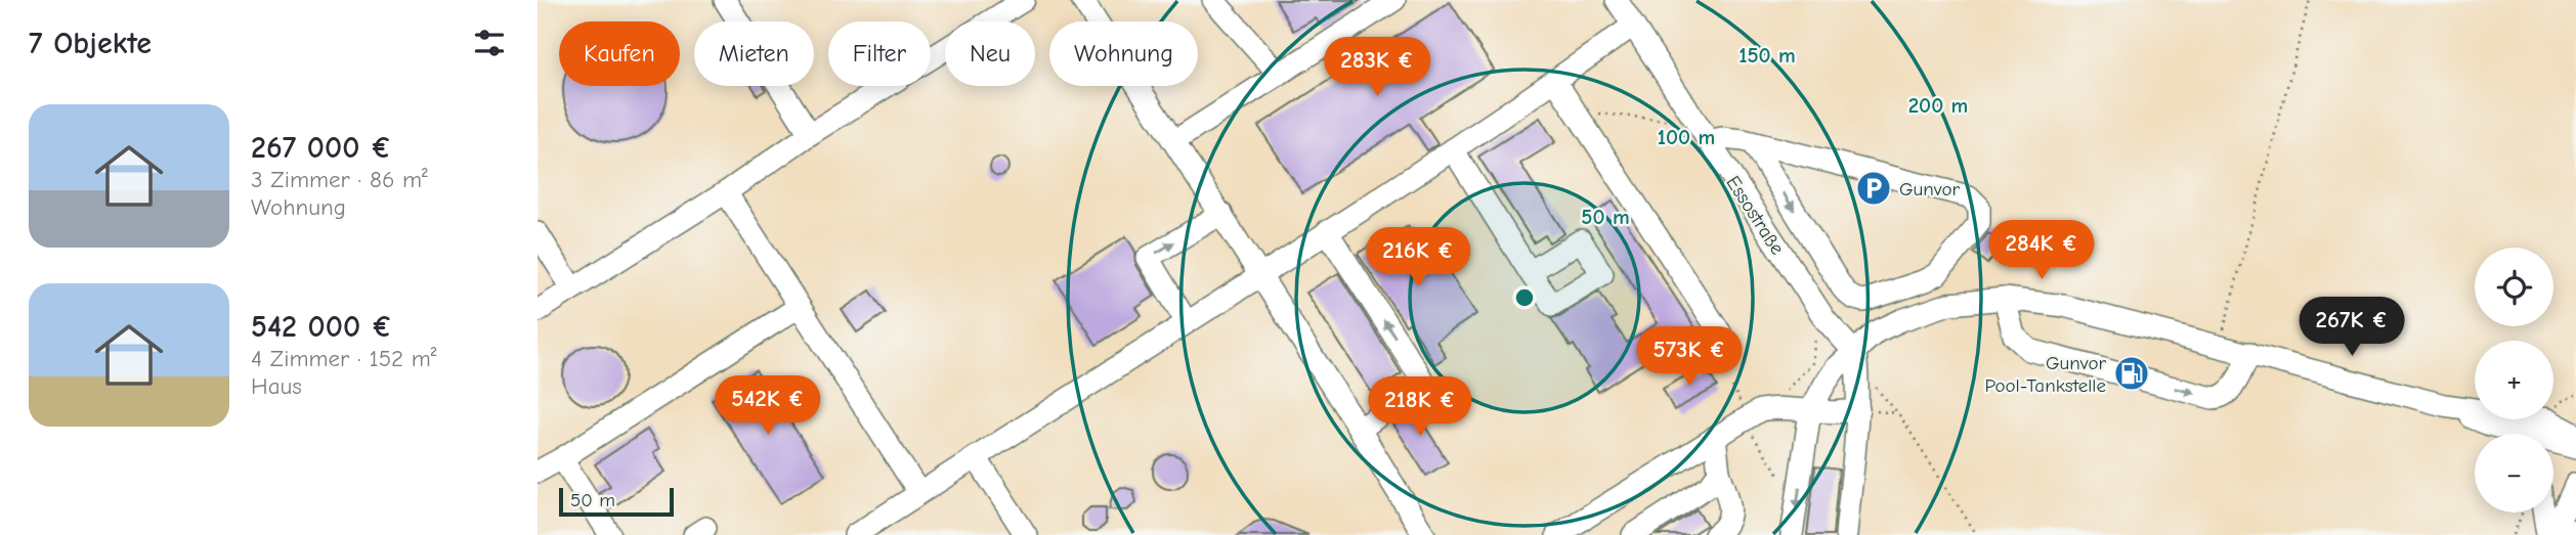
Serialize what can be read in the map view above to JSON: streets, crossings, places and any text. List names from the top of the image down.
{
  "streets": {
    "street": ["Essostraße"]
  },
  "places": {
    "parking": ["Gunvor"],
    "fuel station": ["Gunvor Pool-Tankstelle"]
  },
  "scale_bar": "50 m",
  "page": {
    "heading": "7 Objekte",
    "chip": [
      "Kaufen",
      "Mieten",
      "Filter",
      "Neu",
      "Wohnung"
    ],
    "price": [
      "283K €",
      "284K €",
      "216K €",
      "267K €",
      "573K €",
      "542K €",
      "218K €"
    ],
    "list": [
      {
        "name": "267 000 €",
        "note": "3 Zimmer · 86 m² · Wohnung"
      },
      {
        "name": "542 000 €",
        "note": "4 Zimmer · 152 m² · Haus"
      }
    ],
    "map_buttons": ["+", "−"],
    "scale": "50 m"
  },
  "rings": [
    "150 m",
    "200 m",
    "100 m",
    "50 m"
  ]
}
